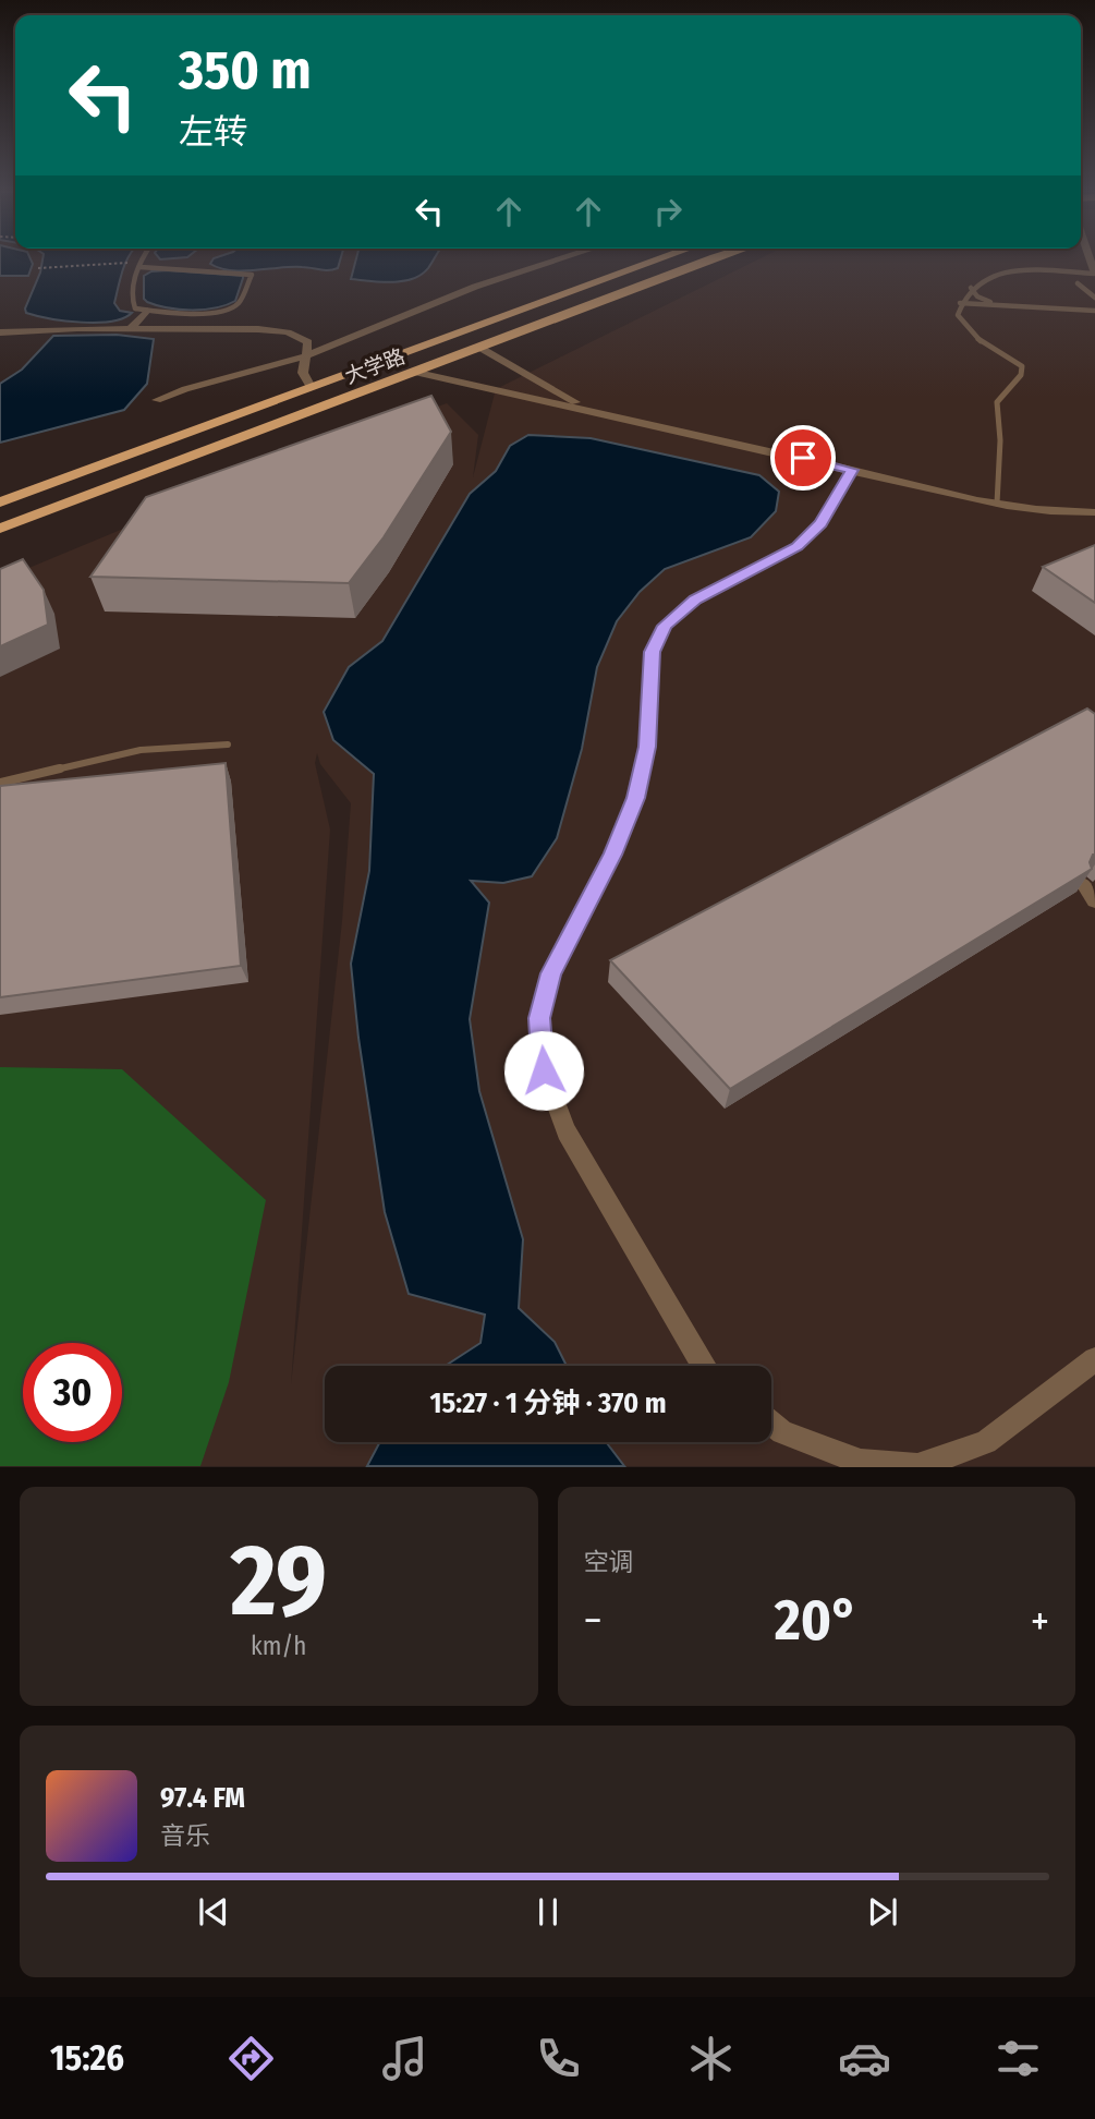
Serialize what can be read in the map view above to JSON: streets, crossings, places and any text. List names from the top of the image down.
{
  "streets": {
    "main road": ["大学路"]
  },
  "page": {
    "turn": ["350 m", "左转"],
    "limit": "30",
    "trip": "15:27 · 1 分钟 · 370 m",
    "tile": [
      ["29", "km/h"],
      "空调"
    ],
    "heat": ["−", "20°", "+"],
    "song": ["97.4 FM", "音乐"],
    "tabs": "15:26"
  }
}
